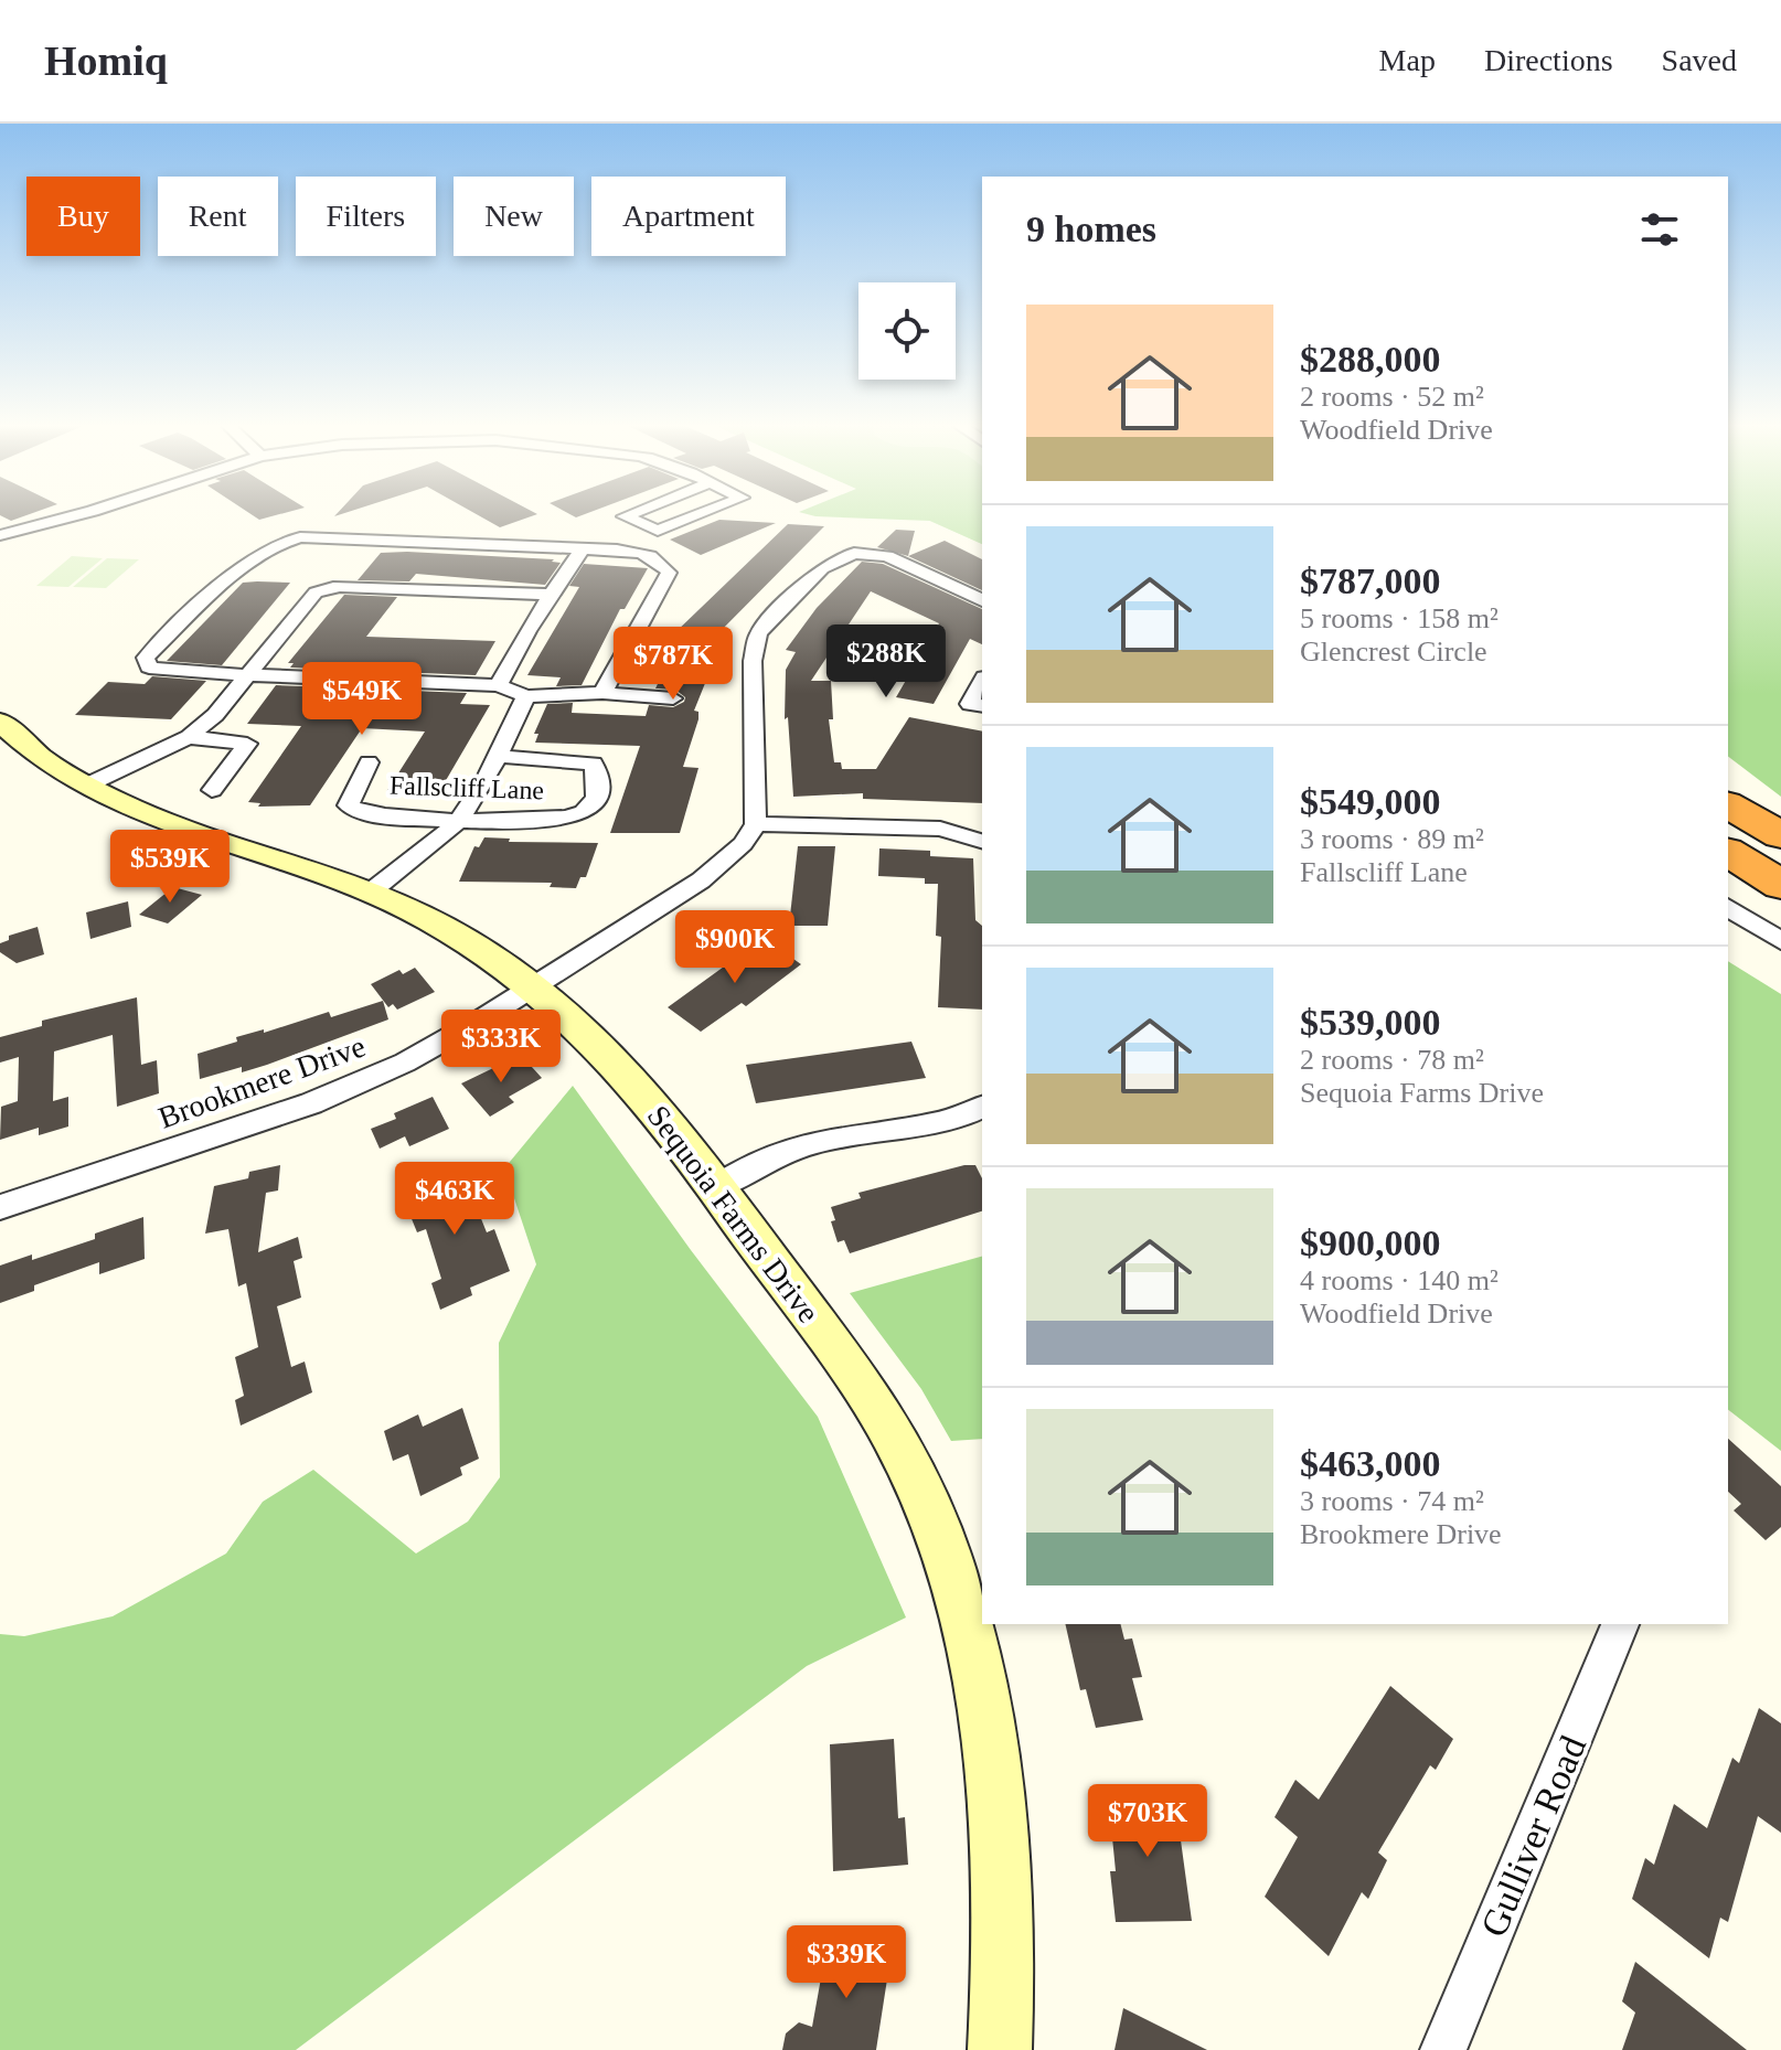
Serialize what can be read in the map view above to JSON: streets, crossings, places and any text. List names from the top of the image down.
{
  "streets": {
    "street": [
      "Fallscliff Lane",
      "Brookmere Drive",
      "Sequoia Farms Drive",
      "Gulliver Road"
    ]
  },
  "crossings": [
    ["Brookmere Drive", "Sequoia Farms Drive"]
  ],
  "page": {
    "header": "Homiq",
    "nav": ["Map", "Directions", "Saved"],
    "chip": [
      "Buy",
      "Rent",
      "Filters",
      "New",
      "Apartment"
    ],
    "heading": "9 homes",
    "list": [
      {
        "name": "$288,000",
        "note": "2 rooms · 52 m² · Woodfield Drive"
      },
      {
        "name": "$787,000",
        "note": "5 rooms · 158 m² · Glencrest Circle"
      },
      {
        "name": "$549,000",
        "note": "3 rooms · 89 m² · Fallscliff Lane"
      },
      {
        "name": "$539,000",
        "note": "2 rooms · 78 m² · Sequoia Farms Drive"
      },
      {
        "name": "$900,000",
        "note": "4 rooms · 140 m² · Woodfield Drive"
      },
      {
        "name": "$463,000",
        "note": "3 rooms · 74 m² · Brookmere Drive"
      }
    ],
    "price": [
      "$288K",
      "$787K",
      "$549K",
      "$539K",
      "$900K",
      "$333K",
      "$463K",
      "$703K",
      "$339K"
    ]
  }
}
